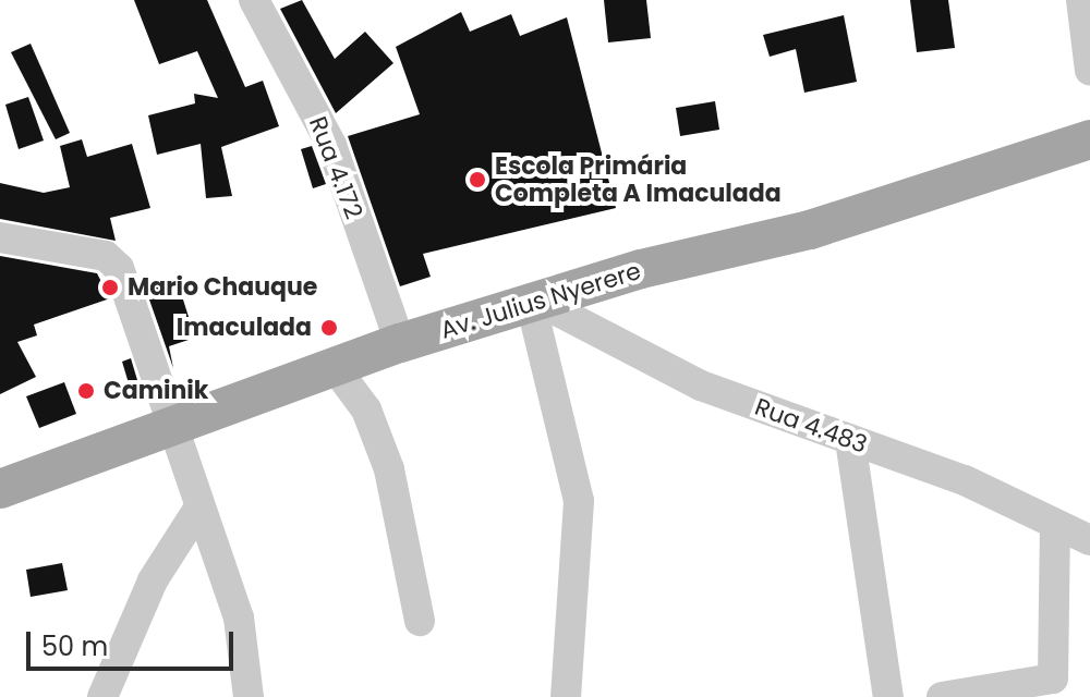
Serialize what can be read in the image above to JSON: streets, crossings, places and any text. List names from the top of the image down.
{
  "streets": {
    "main road": ["Av. Julius Nyerere"],
    "street": ["Rua 4.172", "Rua 4.483"]
  },
  "crossings": [
    ["Rua 4.172", "Av. Julius Nyerere"],
    ["Av. Julius Nyerere", "Rua 4.483"]
  ],
  "places": [
    "Escola Primária Completa A Imaculada",
    "Mario Chauque",
    "Imaculada",
    "Caminik"
  ],
  "scale_bar": "50 m"
}
